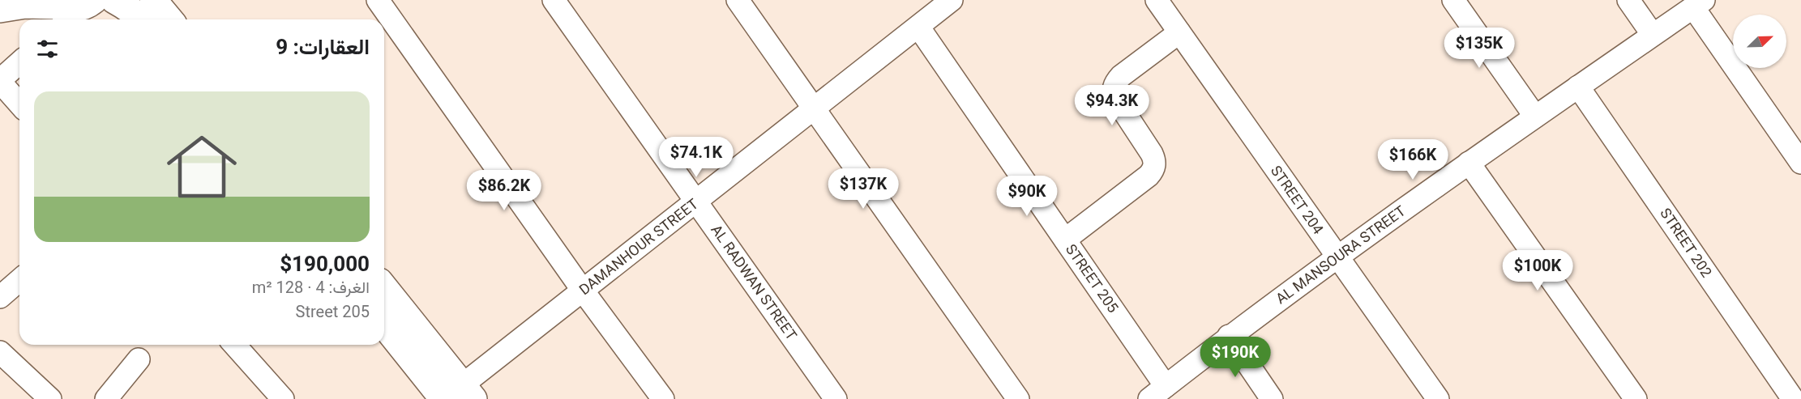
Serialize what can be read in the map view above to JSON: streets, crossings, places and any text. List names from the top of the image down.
{
  "streets": {
    "street": [
      "STREET 204",
      "STREET 202",
      "DAMANHOUR STREET",
      "AL MANSOURA STREET",
      "STREET 205",
      "AL RADWAN STREET"
    ]
  },
  "crossings": [
    ["STREET 204", "AL MANSOURA STREET"],
    ["STREET 202", "AL MANSOURA STREET"],
    ["DAMANHOUR STREET", "STREET 205"],
    ["DAMANHOUR STREET", "AL RADWAN STREET"],
    ["AL MANSOURA STREET", "STREET 205"]
  ],
  "north": "top right",
  "page": {
    "heading": "العقارات: 9",
    "price": [
      "$135K",
      "$94.3K",
      "$74.1K",
      "$166K",
      "$137K",
      "$86.2K",
      "$90K",
      "$100K",
      "$190K"
    ],
    "list": [
      {
        "name": "$190,000",
        "note": "الغرف: 4 · 128 m² · Street 205"
      }
    ]
  }
}
